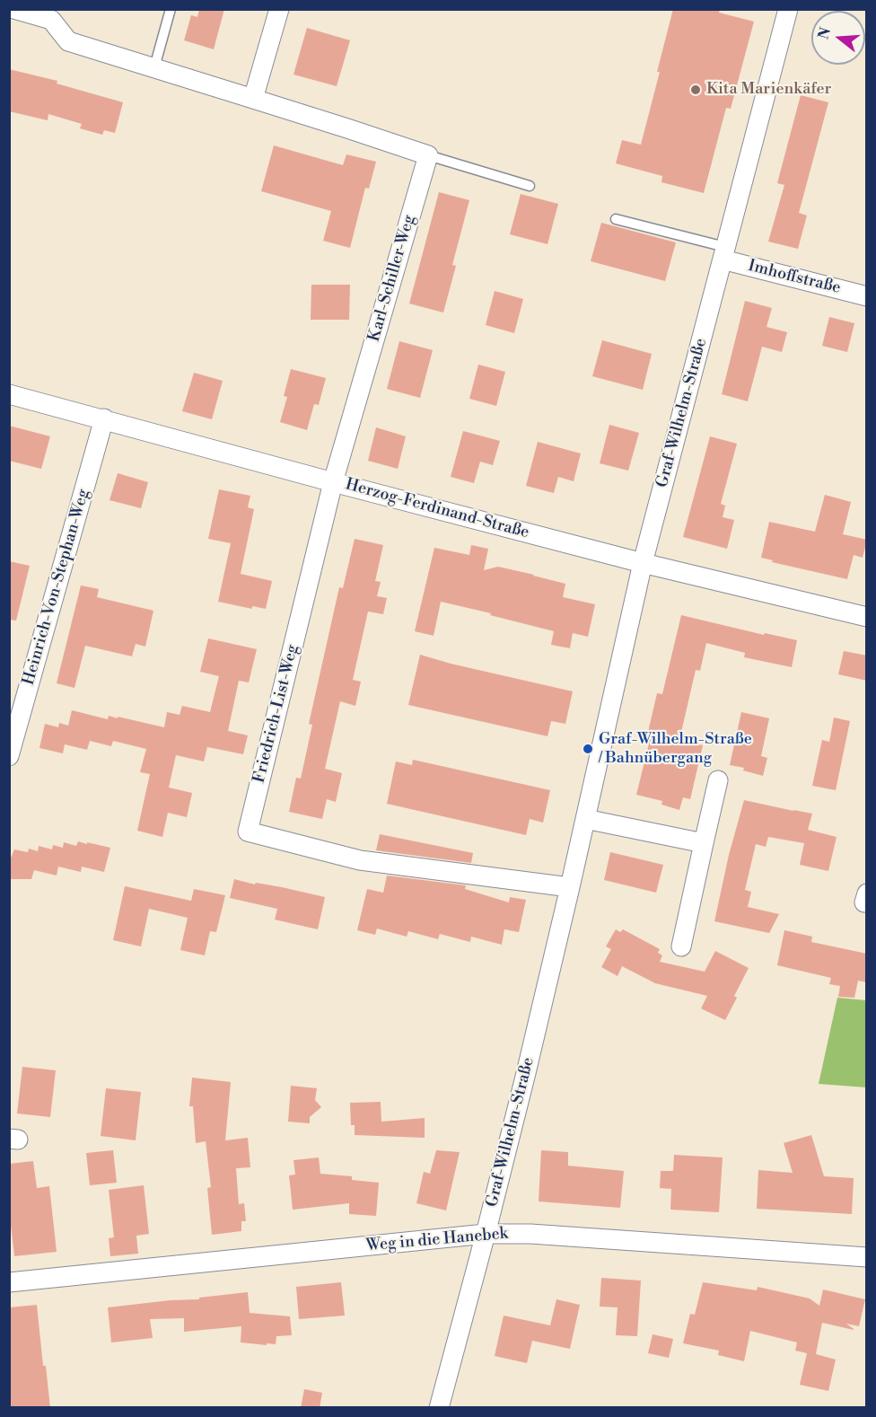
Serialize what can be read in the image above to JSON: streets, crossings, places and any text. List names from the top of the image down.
{
  "streets": {
    "street": [
      "Imhoffstraße",
      "Karl-Schiller-Weg",
      "Graf-Wilhelm-Straße",
      "Herzog-Ferdinand-Straße",
      "Heinrich-Von-Stephan-Weg",
      "Friedrich-List-Weg",
      "Weg in die Hanebek"
    ]
  },
  "crossings": [
    ["Imhoffstraße", "Graf-Wilhelm-Straße"],
    ["Karl-Schiller-Weg", "Herzog-Ferdinand-Straße"],
    ["Karl-Schiller-Weg", "Friedrich-List-Weg"],
    ["Graf-Wilhelm-Straße", "Herzog-Ferdinand-Straße"],
    ["Graf-Wilhelm-Straße", "Friedrich-List-Weg"],
    ["Graf-Wilhelm-Straße", "Weg in die Hanebek"],
    ["Herzog-Ferdinand-Straße", "Heinrich-Von-Stephan-Weg"],
    ["Herzog-Ferdinand-Straße", "Friedrich-List-Weg"]
  ],
  "places": ["Kita Marienkäfer", "Graf-Wilhelm-Straße / Bahnübergang"],
  "north": "left"
}
